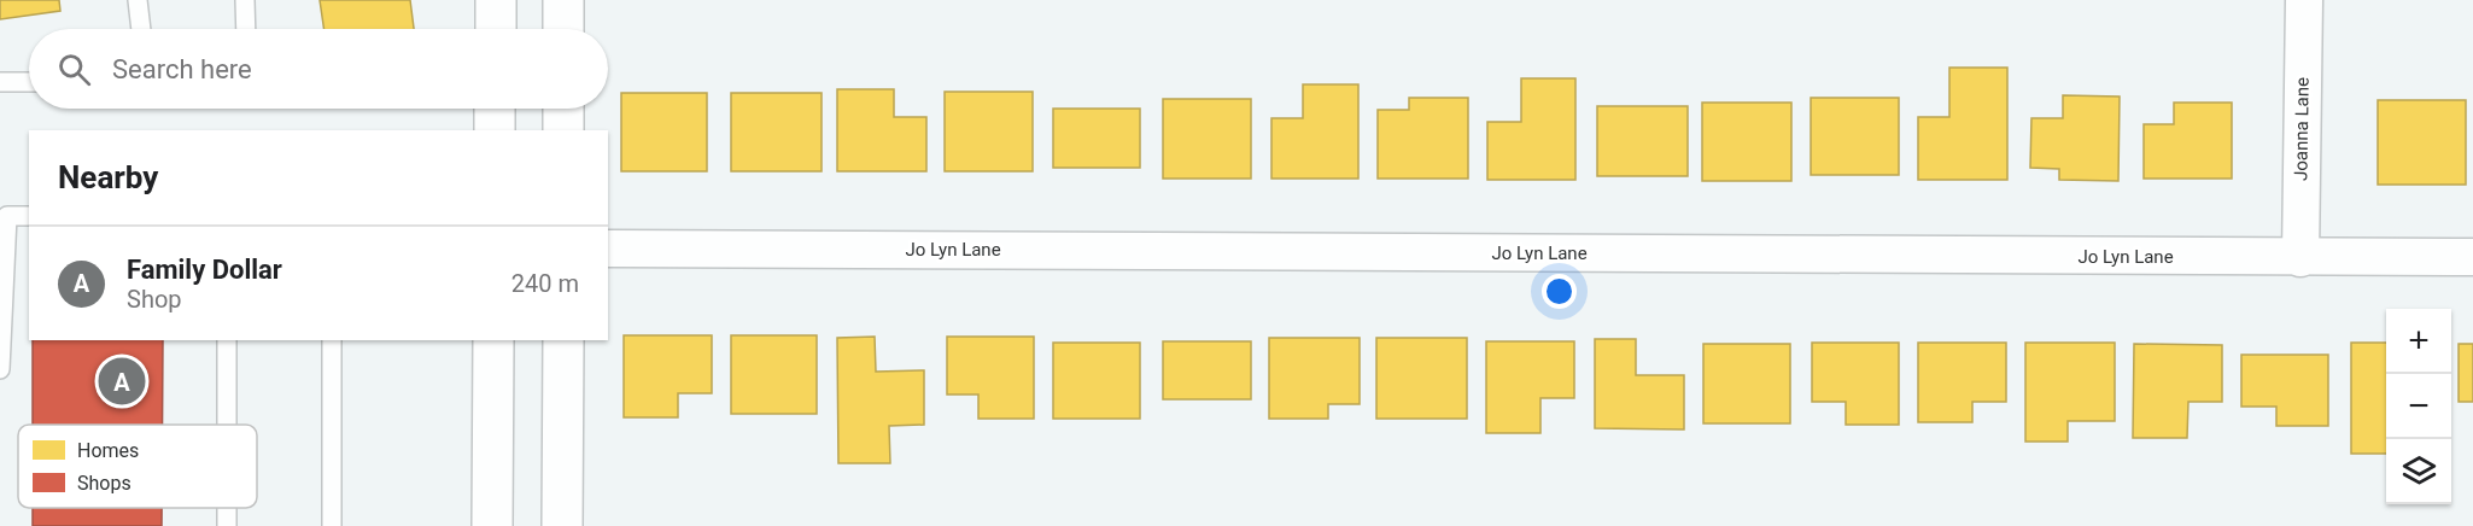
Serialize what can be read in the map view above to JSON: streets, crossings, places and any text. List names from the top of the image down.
{
  "streets": {
    "street": ["Joanna Lane", "Jo Lyn Lane"]
  },
  "crossings": [
    ["Joanna Lane", "Jo Lyn Lane"]
  ],
  "legend": ["Homes", "Shops"],
  "page": {
    "search": "Search here",
    "heading": "Nearby",
    "list": [
      {
        "mark": "A",
        "name": "Family Dollar",
        "note": "Shop",
        "value": "240 m"
      }
    ],
    "map_buttons": ["+", "−"],
    "pins": "A"
  }
}
